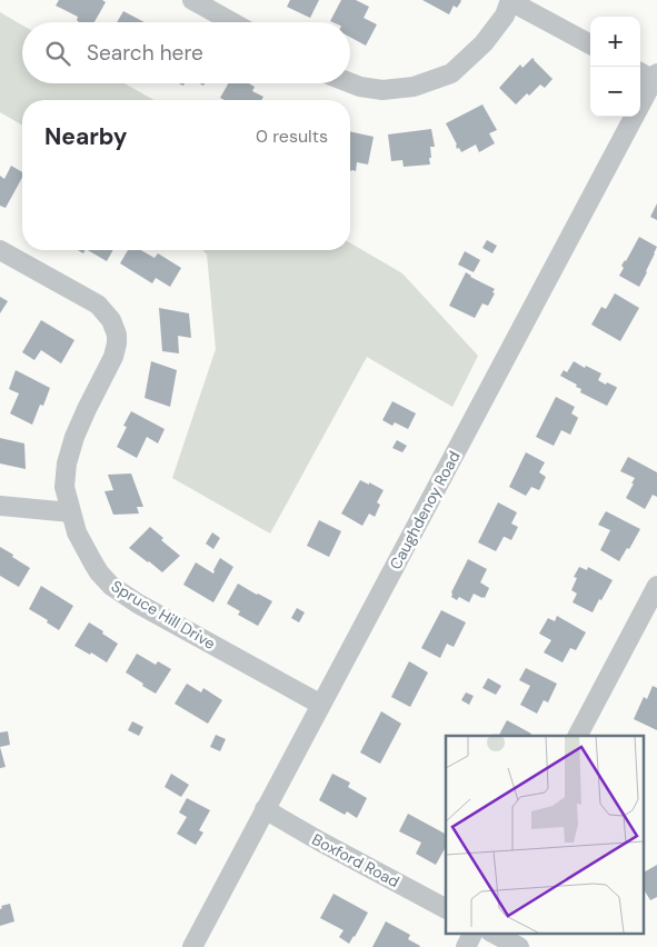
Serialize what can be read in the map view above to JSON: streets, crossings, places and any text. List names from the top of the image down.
{
  "streets": {
    "street": ["Caughdenoy Road", "Spruce Hill Drive", "Boxford Road"]
  },
  "crossings": [
    ["Caughdenoy Road", "Spruce Hill Drive"],
    ["Caughdenoy Road", "Boxford Road"]
  ],
  "page": {
    "map_buttons": ["+", "−"],
    "search": "Search here",
    "heading": ["Nearby", "0 results"]
  }
}
